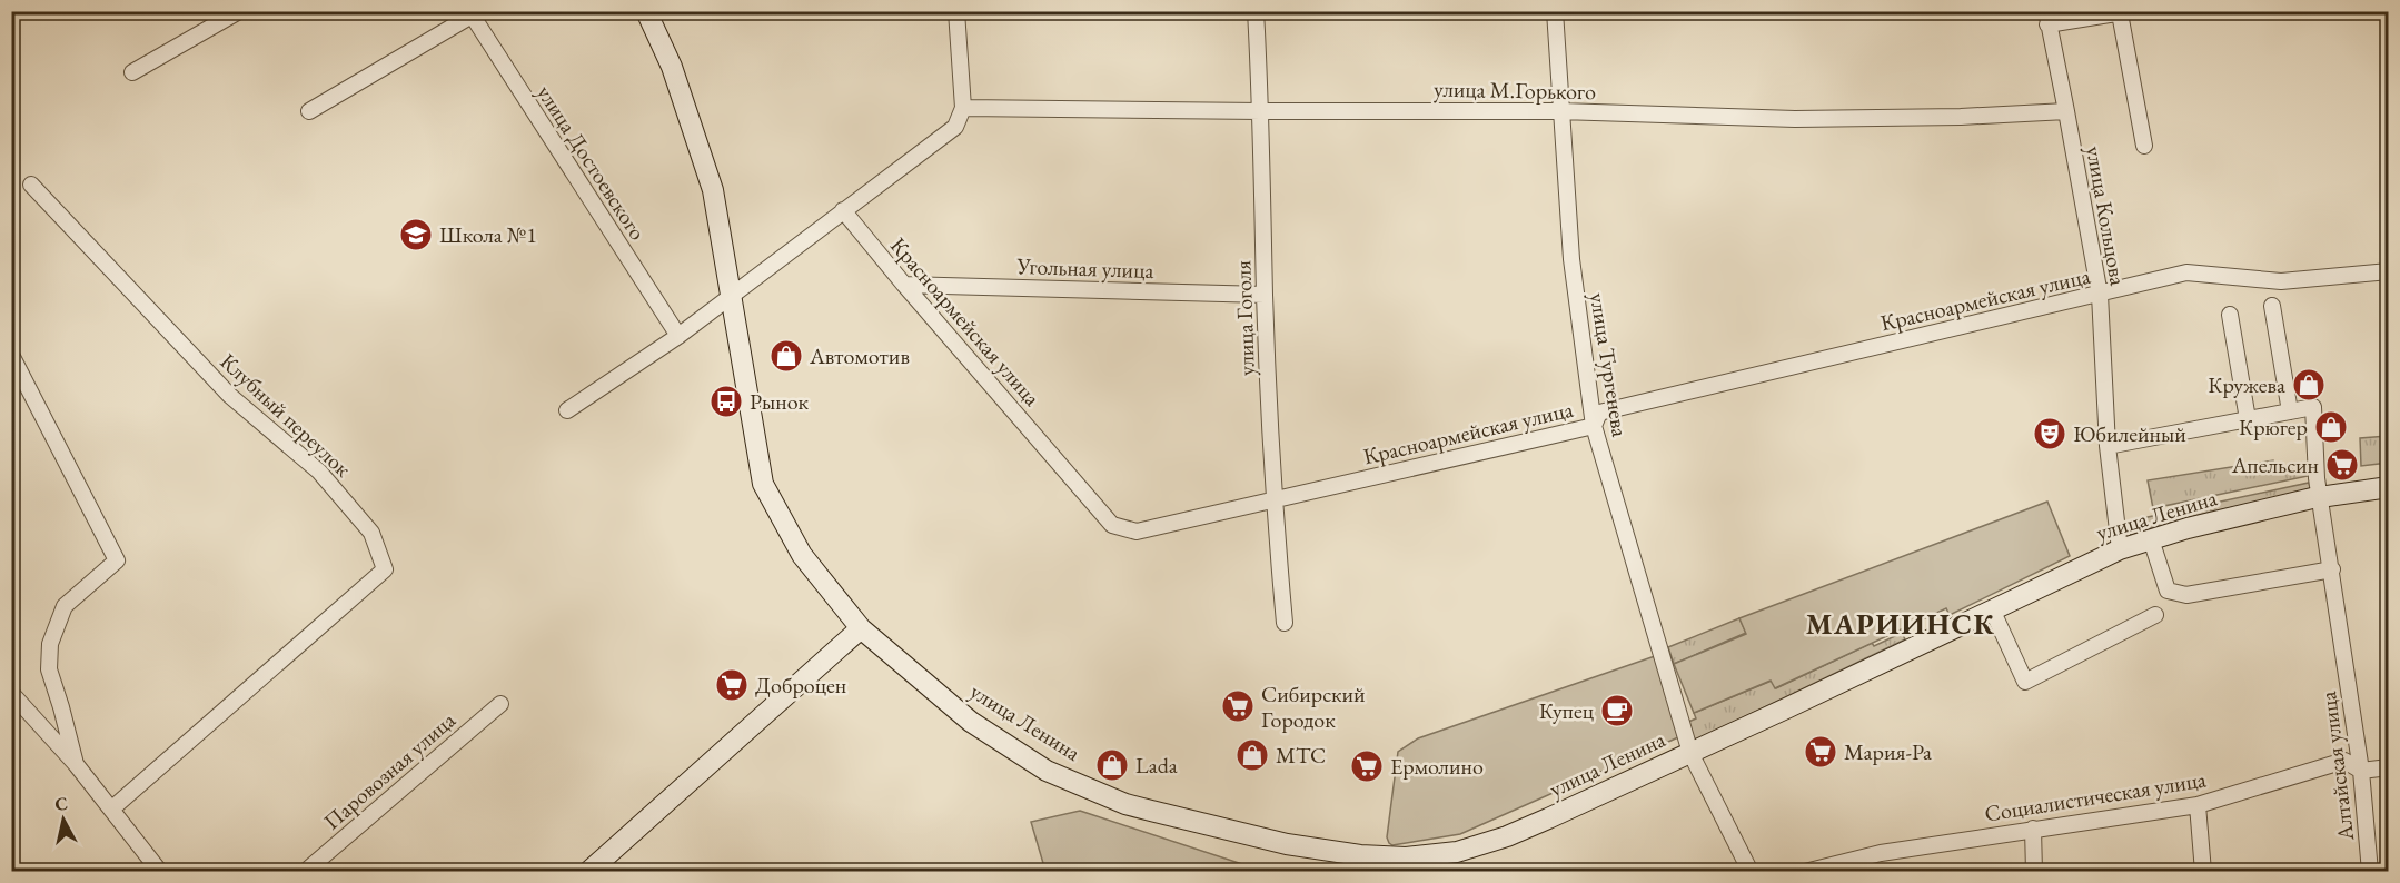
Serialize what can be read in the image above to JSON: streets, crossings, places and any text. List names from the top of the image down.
{
  "streets": {
    "main road": ["улица Ленина"],
    "street": [
      "улица М.Горького",
      "улица Достоевского",
      "улица Кольцова",
      "Угольная улица",
      "Красноармейская улица",
      "улица Гоголя",
      "улица Тургенева",
      "Клубный переулок",
      "Алтайская улица",
      "Паровозная улица",
      "Социалистическая улица"
    ]
  },
  "crossings": [
    ["улица М.Горького", "улица Кольцова"],
    ["улица М.Горького", "улица Гоголя"],
    ["улица М.Горького", "улица Тургенева"],
    ["улица Кольцова", "Красноармейская улица"],
    ["улица Кольцова", "улица Ленина"],
    ["Угольная улица", "Красноармейская улица"],
    ["Угольная улица", "улица Гоголя"],
    ["Красноармейская улица", "улица Гоголя"],
    ["Красноармейская улица", "улица Тургенева"],
    ["улица Тургенева", "улица Ленина"],
    ["улица Ленина", "Алтайская улица"],
    ["Алтайская улица", "Социалистическая улица"]
  ],
  "districts": ["МАРИИНСК"],
  "places": {
    "school or university": ["Школа №1"],
    "shop": [
      "Автомотив",
      "Кружева",
      "Крюгер",
      "МТС",
      "Lada"
    ],
    "bus stop": ["Рынок"],
    "theatre": ["Юбилейный"],
    "supermarket": [
      "Апельсин",
      "Доброцен",
      "Сибирский Городок",
      "Мария-Ра",
      "Ермолино"
    ],
    "cafe": ["Купец"]
  },
  "north": "top"
}
